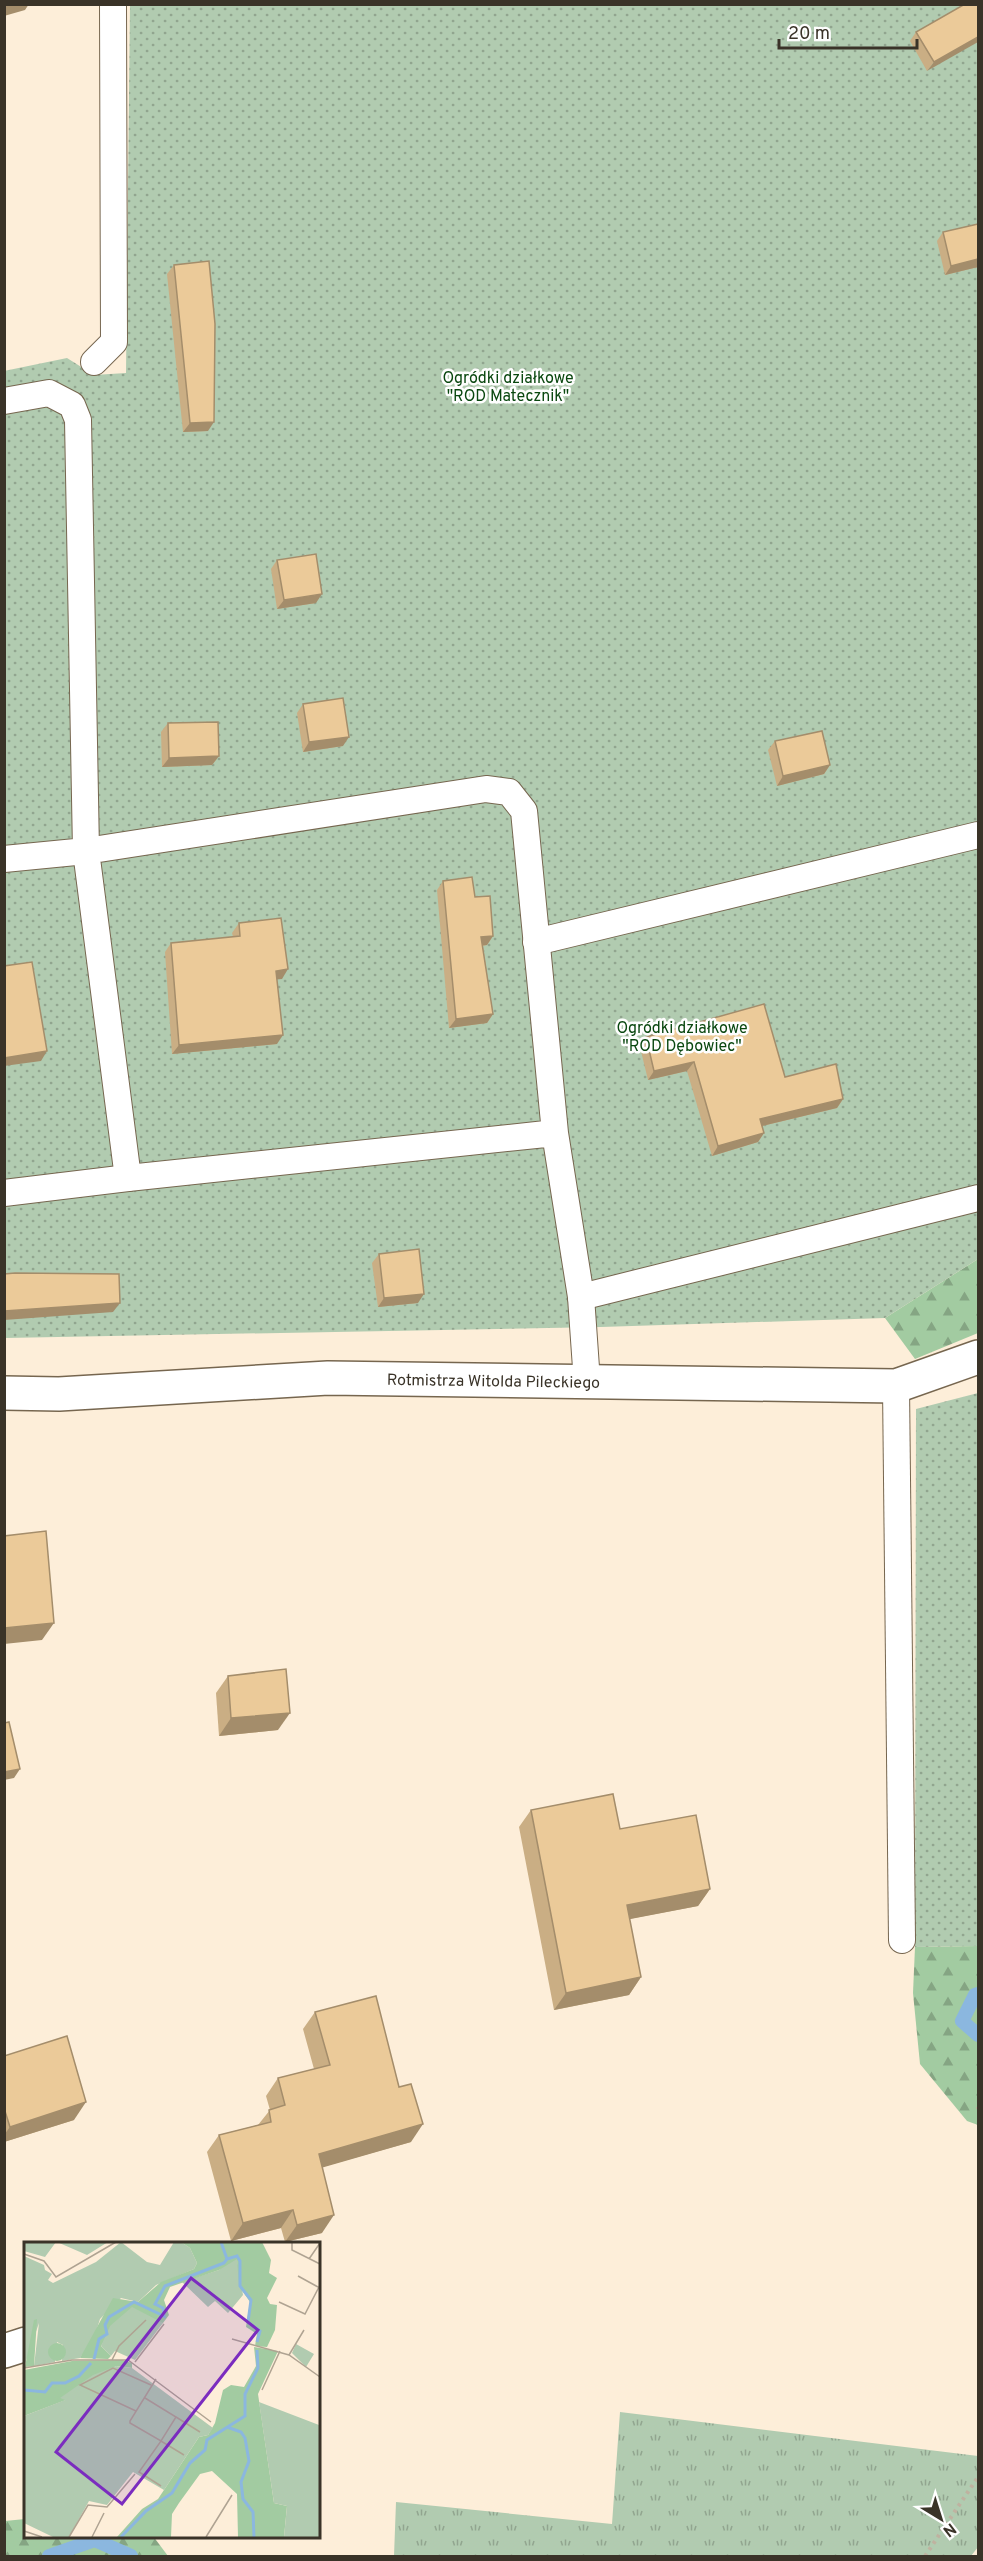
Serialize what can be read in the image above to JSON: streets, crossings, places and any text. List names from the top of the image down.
{
  "streets": {
    "street": ["Rotmistrza Witolda Pileckiego"]
  },
  "parks": ["Ogródki działkowe \"ROD Matecznik\"", "Ogródki działkowe \"ROD Dębowiec\""],
  "scale_bar": "20 m",
  "north": "bottom right"
}
